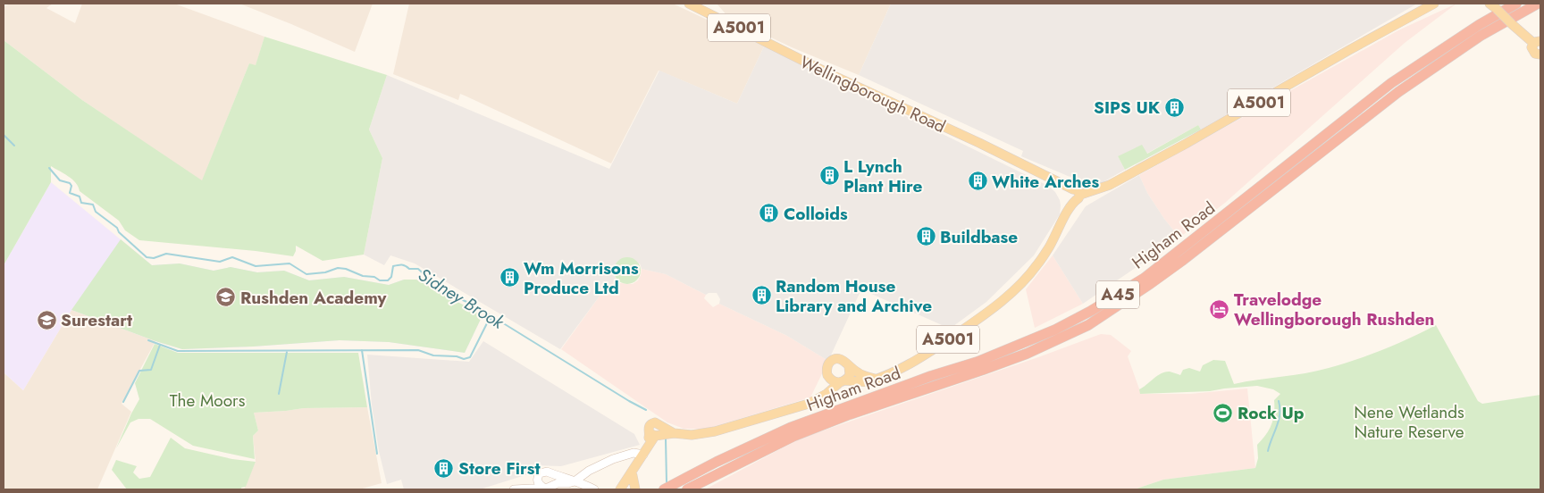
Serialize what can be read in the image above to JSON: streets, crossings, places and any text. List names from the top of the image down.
{
  "streets": {
    "highway": ["Higham Road", "A45"],
    "main road": ["A5001", "Wellingborough Road"]
  },
  "crossings": [
    ["A5001", "Wellingborough Road"]
  ],
  "water": ["Sidney Brook"],
  "parks": ["The Moors", "Nene Wetlands Nature Reserve"],
  "places": {
    "building": [
      "SIPS UK",
      "L Lynch Plant Hire",
      "White Arches",
      "Colloids",
      "Buildbase",
      "Wm Morrisons Produce Ltd",
      "Random House Library and Archive",
      "Store First"
    ],
    "school or university": ["Rushden Academy", "Surestart"],
    "hotel": ["Travelodge Wellingborough Rushden"],
    "sports": ["Rock Up"]
  }
}
